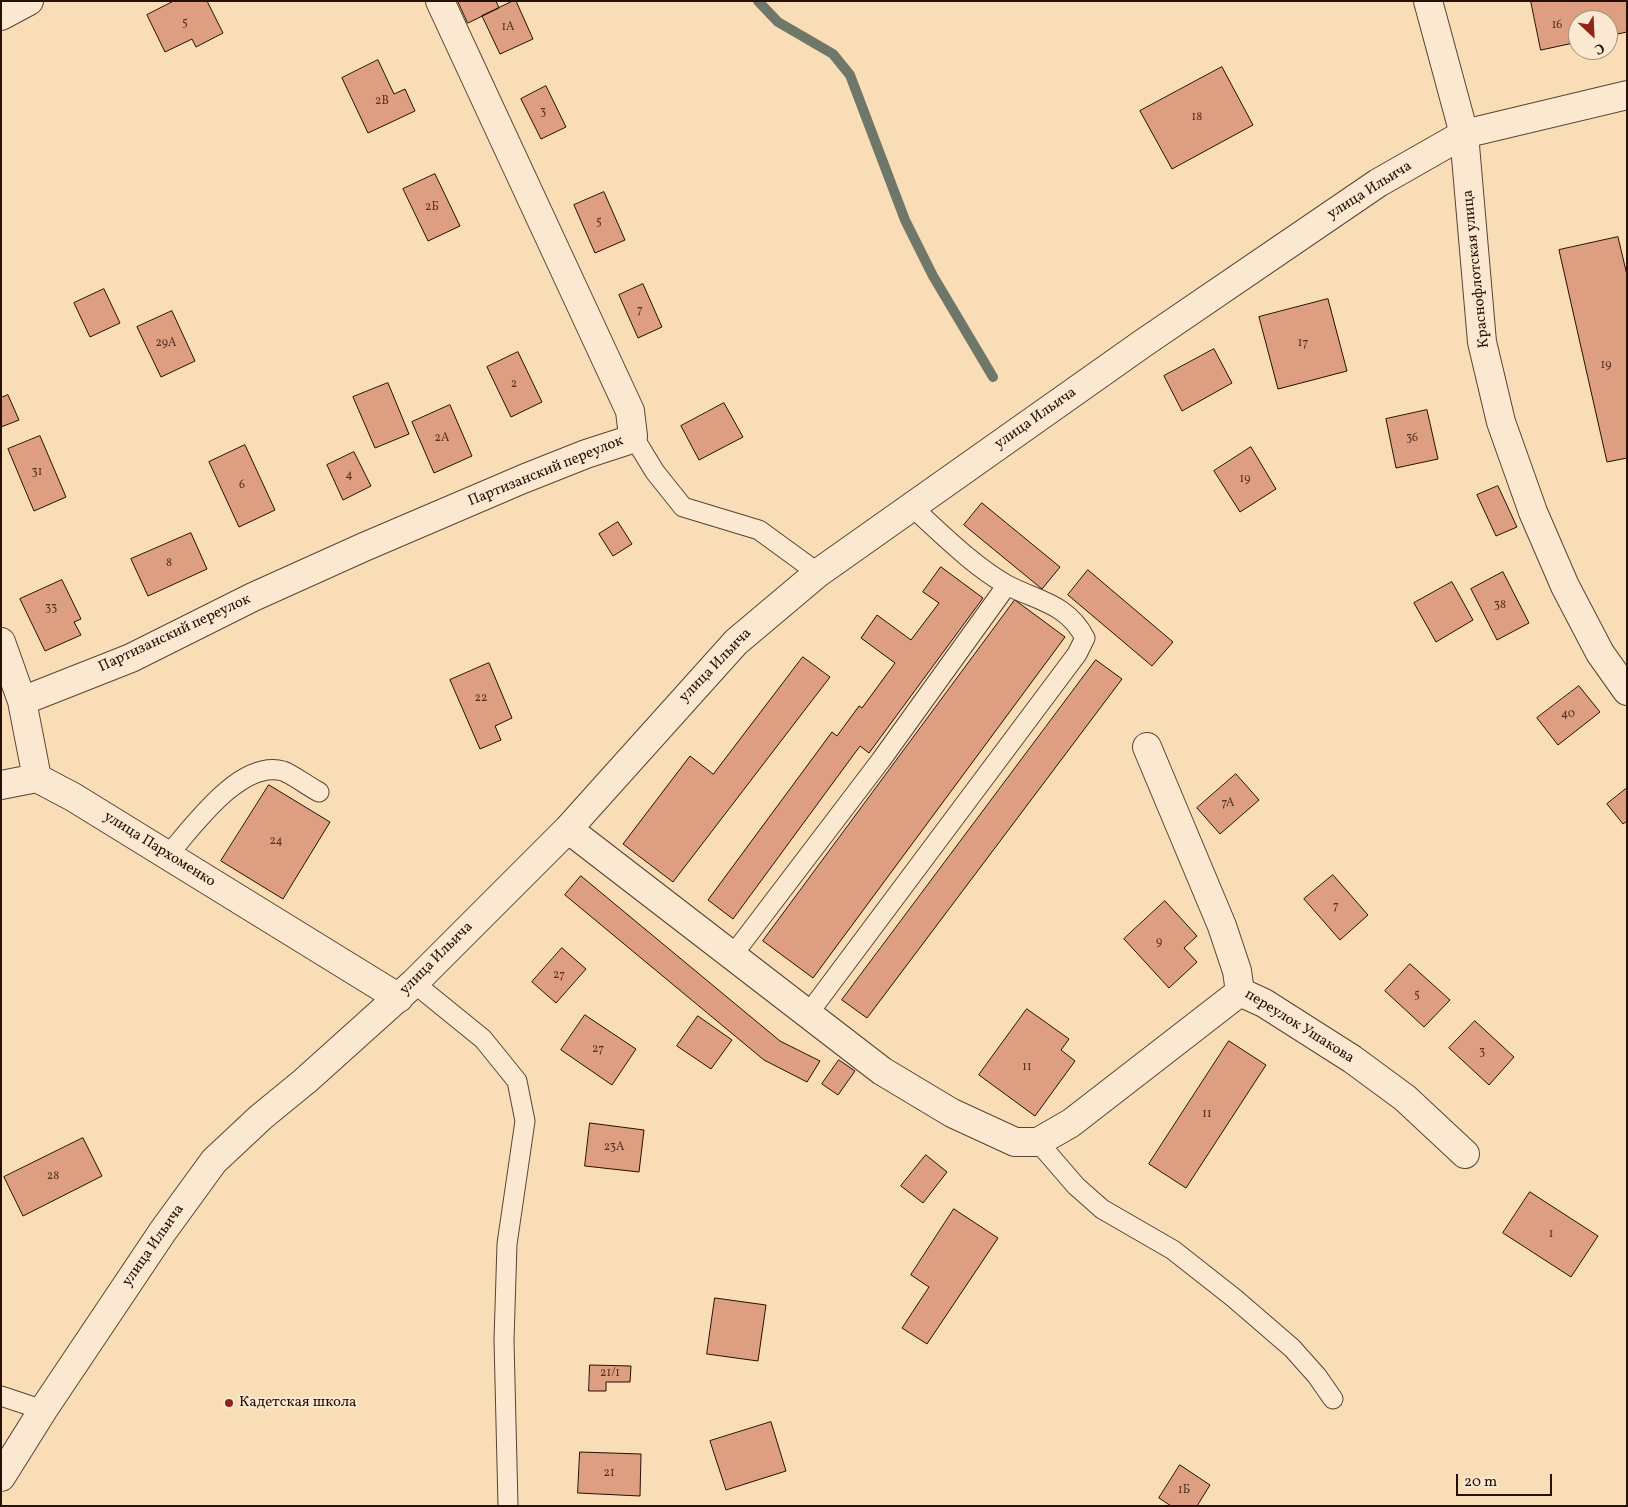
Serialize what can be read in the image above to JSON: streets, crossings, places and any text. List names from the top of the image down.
{
  "streets": {
    "street": [
      "улица Ильича",
      "Краснофлотская улица",
      "Партизанский переулок",
      "улица Пархоменко",
      "переулок Ушакова"
    ]
  },
  "crossings": [
    ["улица Ильича", "Краснофлотская улица"],
    ["улица Ильича", "улица Пархоменко"]
  ],
  "places": ["Кадетская школа"],
  "house_numbers": [
    "5",
    "16",
    "1А",
    "2В",
    "3",
    "18",
    "2Б",
    "5",
    "7",
    "29А",
    "17",
    "19",
    "2",
    "2А",
    "36",
    "31",
    "4",
    "19",
    "6",
    "8",
    "38",
    "33",
    "22",
    "40",
    "7А",
    "24",
    "7",
    "9",
    "27",
    "5",
    "27",
    "3",
    "11",
    "11",
    "23А",
    "28",
    "1",
    "21/1",
    "21",
    "1Б"
  ],
  "scale_bar": "20 m",
  "north": "bottom right"
}
